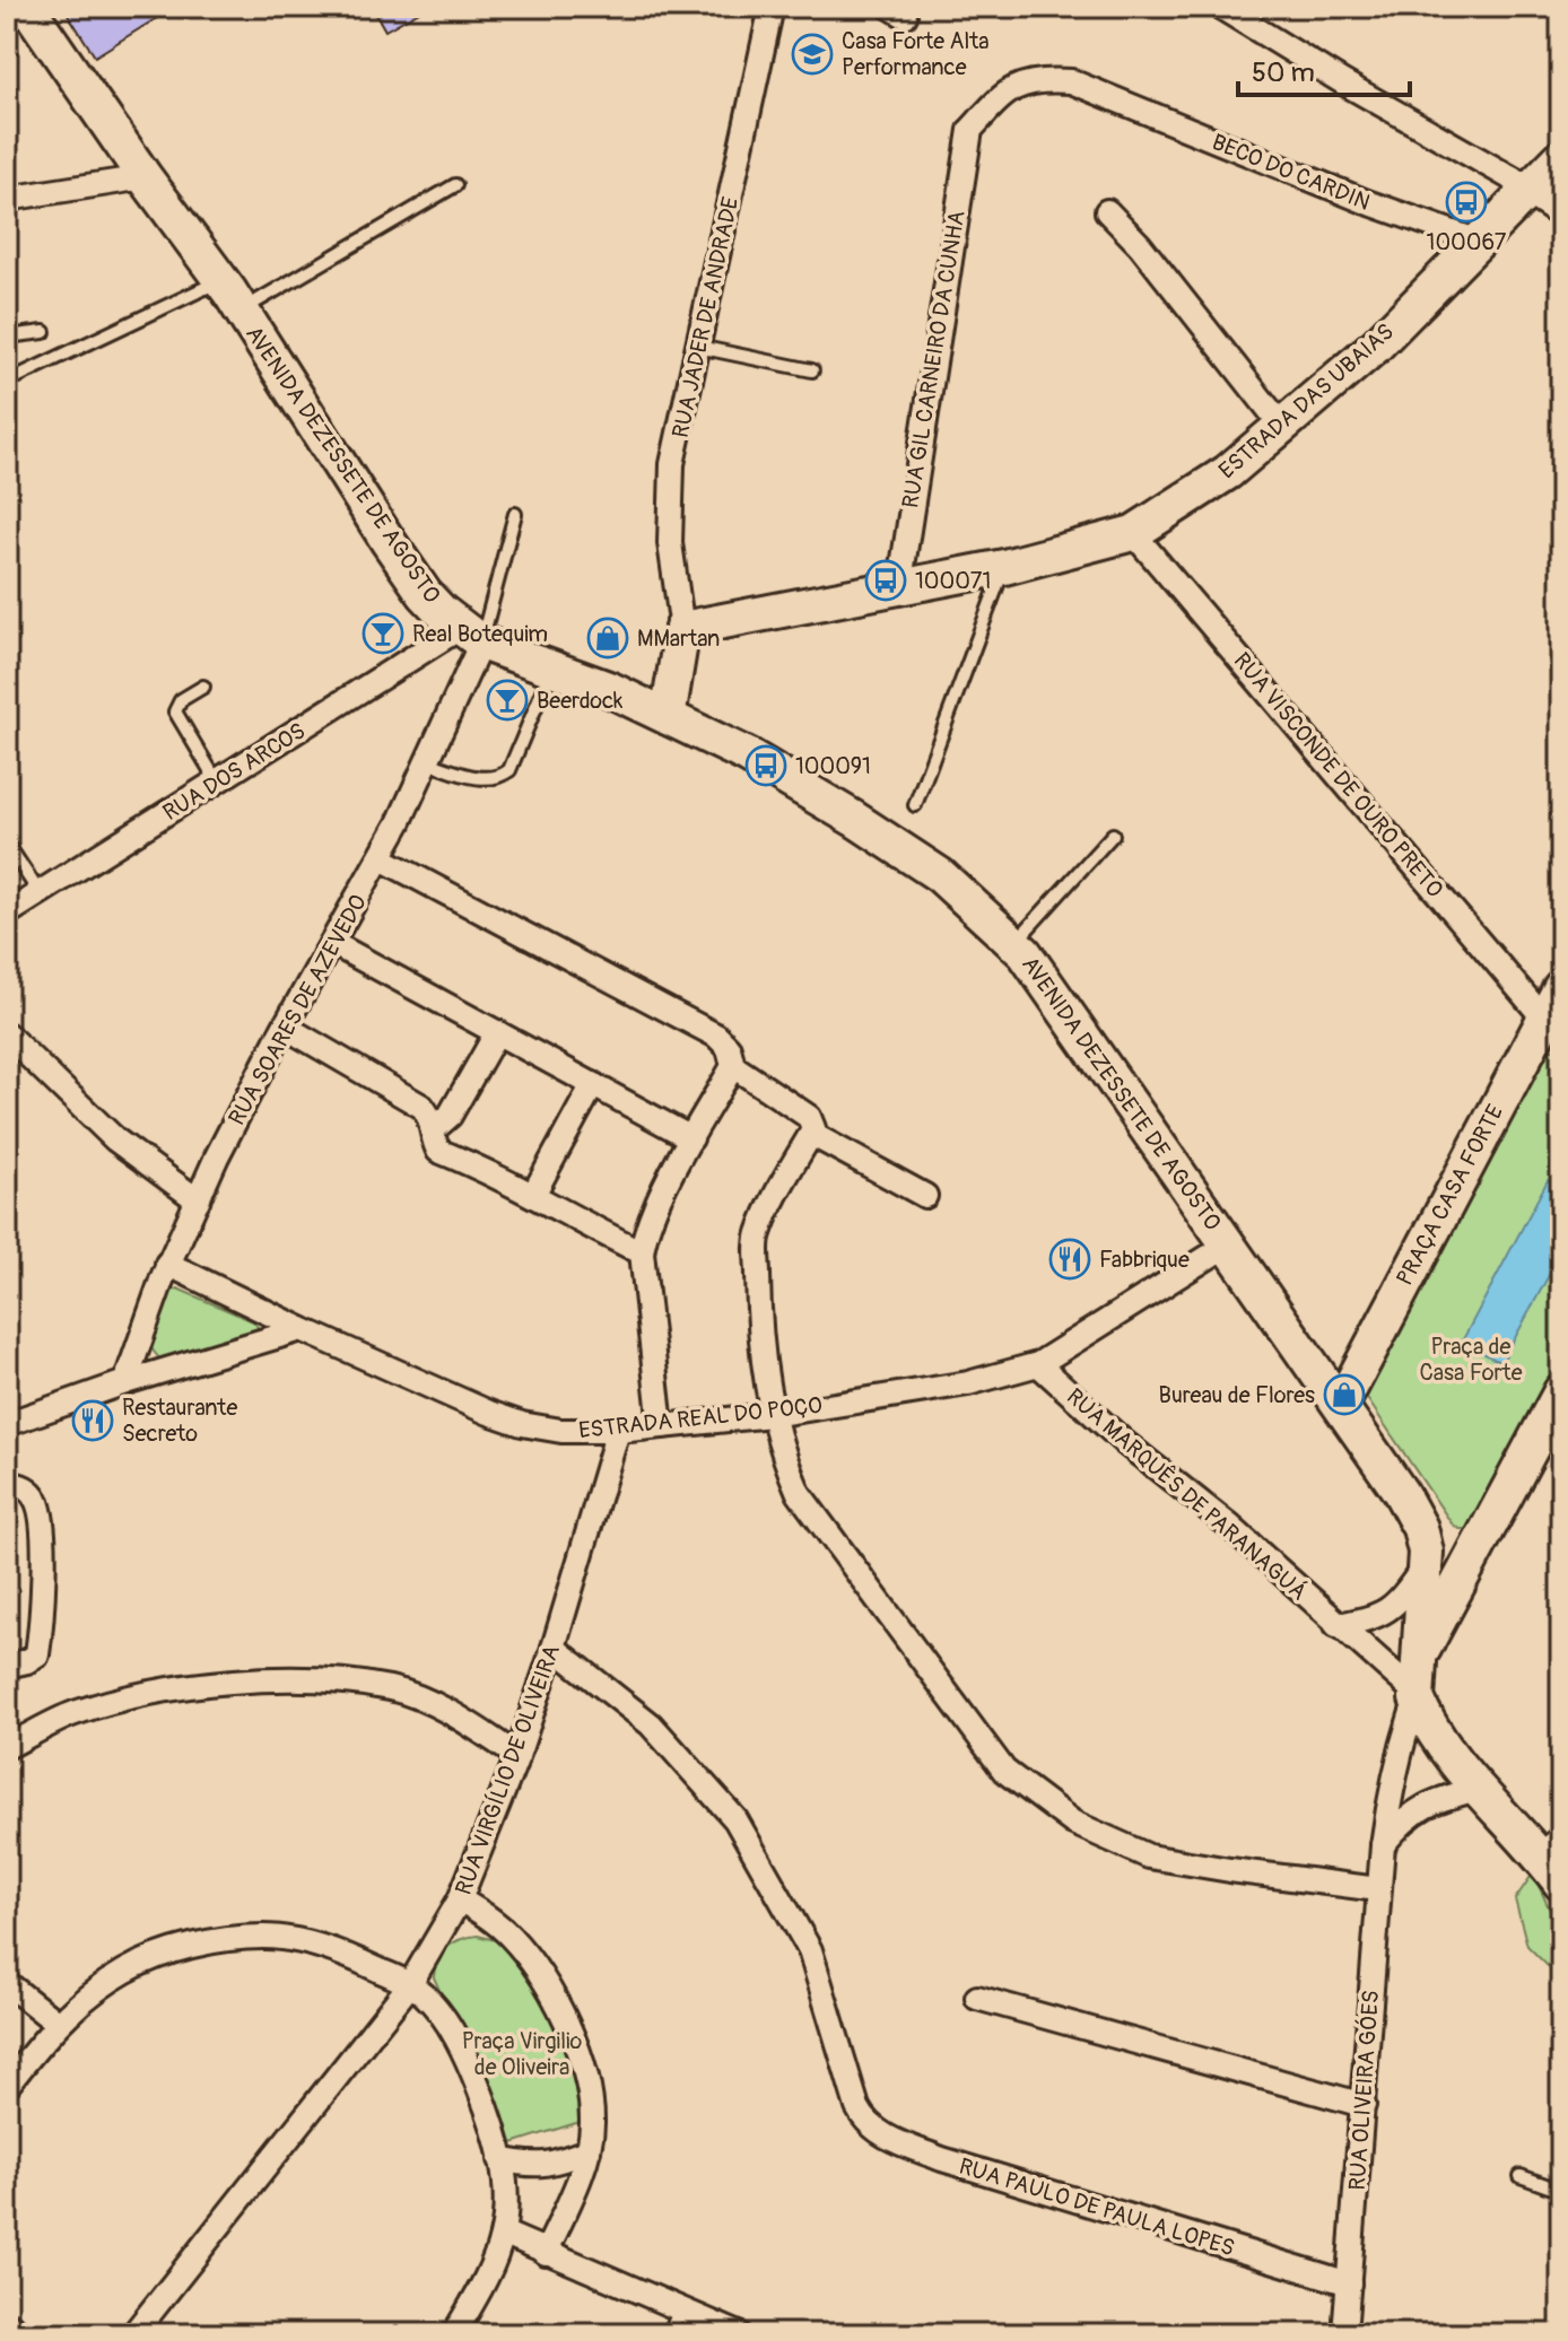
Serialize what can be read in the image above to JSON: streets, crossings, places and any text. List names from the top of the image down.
{
  "streets": {
    "main road": [
      "RUA JADER DE ANDRADE",
      "ESTRADA DAS UBAIAS",
      "AVENIDA DEZESSETE DE AGOSTO",
      "PRAÇA CASA FORTE"
    ],
    "street": [
      "BECO DO CARDIN",
      "RUA GIL CARNEIRO DA CUNHA",
      "RUA DOS ARCOS",
      "RUA VISCONDE DE OURO PRETO",
      "RUA SOARES DE AZEVEDO",
      "ESTRADA REAL DO POÇO",
      "RUA MARQUÊS DE PARANAGUÁ",
      "RUA VIRGÍLIO DE OLIVEIRA",
      "RUA OLIVEIRA GÓES",
      "RUA PAULO DE PAULA LOPES"
    ]
  },
  "crossings": [
    ["BECO DO CARDIN", "RUA GIL CARNEIRO DA CUNHA"],
    ["BECO DO CARDIN", "ESTRADA DAS UBAIAS"],
    ["RUA JADER DE ANDRADE", "ESTRADA DAS UBAIAS"],
    ["RUA JADER DE ANDRADE", "AVENIDA DEZESSETE DE AGOSTO"],
    ["RUA GIL CARNEIRO DA CUNHA", "ESTRADA DAS UBAIAS"],
    ["ESTRADA DAS UBAIAS", "RUA VISCONDE DE OURO PRETO"],
    ["AVENIDA DEZESSETE DE AGOSTO", "RUA DOS ARCOS"],
    ["AVENIDA DEZESSETE DE AGOSTO", "RUA SOARES DE AZEVEDO"],
    ["AVENIDA DEZESSETE DE AGOSTO", "PRAÇA CASA FORTE"],
    ["AVENIDA DEZESSETE DE AGOSTO", "ESTRADA REAL DO POÇO"],
    ["AVENIDA DEZESSETE DE AGOSTO", "RUA MARQUÊS DE PARANAGUÁ"],
    ["AVENIDA DEZESSETE DE AGOSTO", "RUA OLIVEIRA GÓES"],
    ["RUA DOS ARCOS", "RUA SOARES DE AZEVEDO"],
    ["RUA VISCONDE DE OURO PRETO", "PRAÇA CASA FORTE"],
    ["RUA SOARES DE AZEVEDO", "ESTRADA REAL DO POÇO"],
    ["ESTRADA REAL DO POÇO", "RUA MARQUÊS DE PARANAGUÁ"],
    ["ESTRADA REAL DO POÇO", "RUA VIRGÍLIO DE OLIVEIRA"],
    ["RUA MARQUÊS DE PARANAGUÁ", "RUA OLIVEIRA GÓES"],
    ["RUA VIRGÍLIO DE OLIVEIRA", "RUA PAULO DE PAULA LOPES"],
    ["RUA OLIVEIRA GÓES", "RUA PAULO DE PAULA LOPES"]
  ],
  "parks": ["Praça de Casa Forte", "Praça Virgilio de Oliveira"],
  "places": {
    "school or university": ["Casa Forte Alta Performance"],
    "bus stop": ["100067", "100071", "100091"],
    "bar": ["Real Botequim", "Beerdock"],
    "shop": ["MMartan", "Bureau de Flores"],
    "restaurant": ["Fabbrique", "Restaurante Secreto"]
  },
  "scale_bar": "50 m"
}
